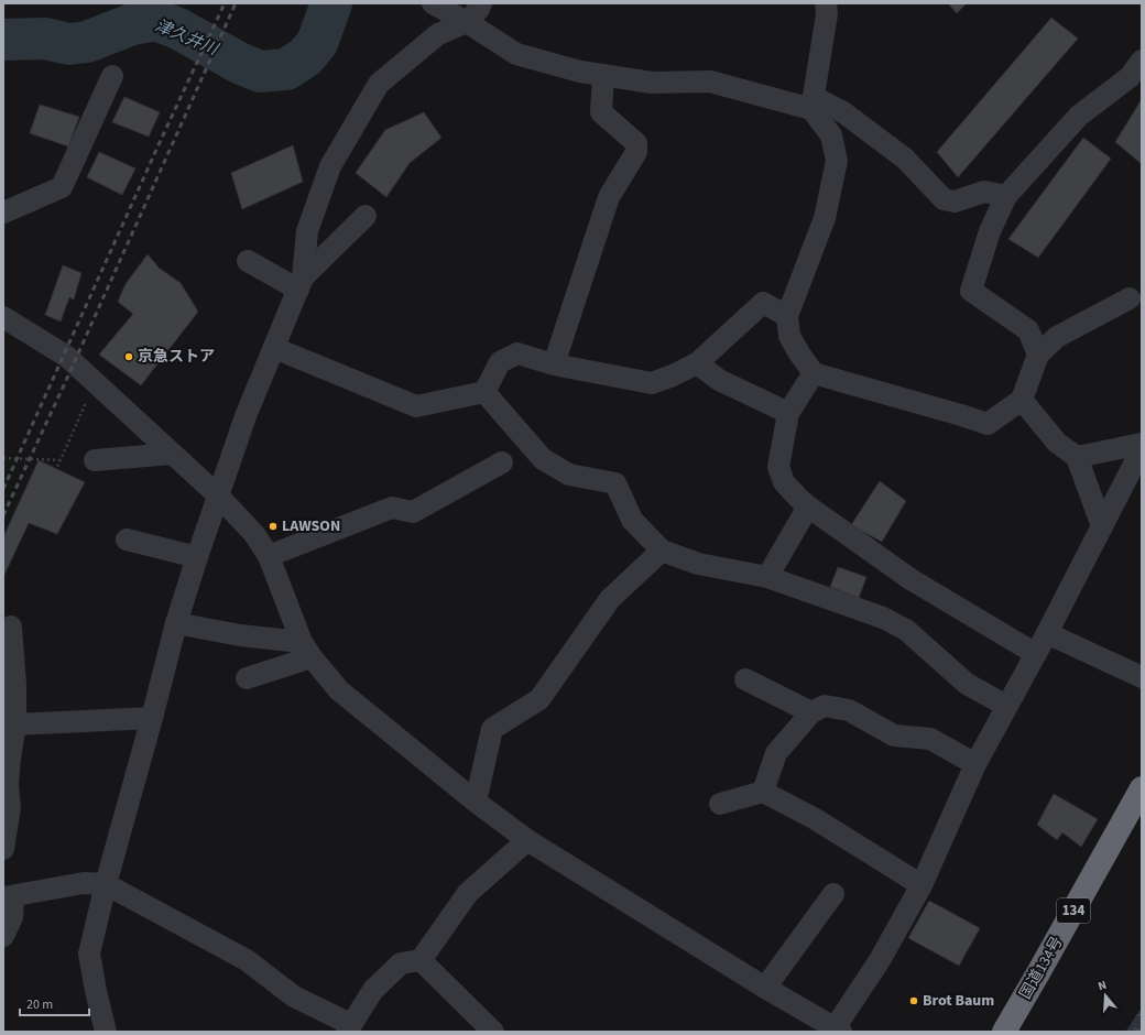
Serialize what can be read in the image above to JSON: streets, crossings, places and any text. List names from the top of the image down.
{
  "streets": {
    "highway": ["134", "国道134号"]
  },
  "water": ["津久井川"],
  "places": ["京急ストア", "LAWSON", "Brot Baum"],
  "scale_bar": "20 m",
  "north": "top"
}
